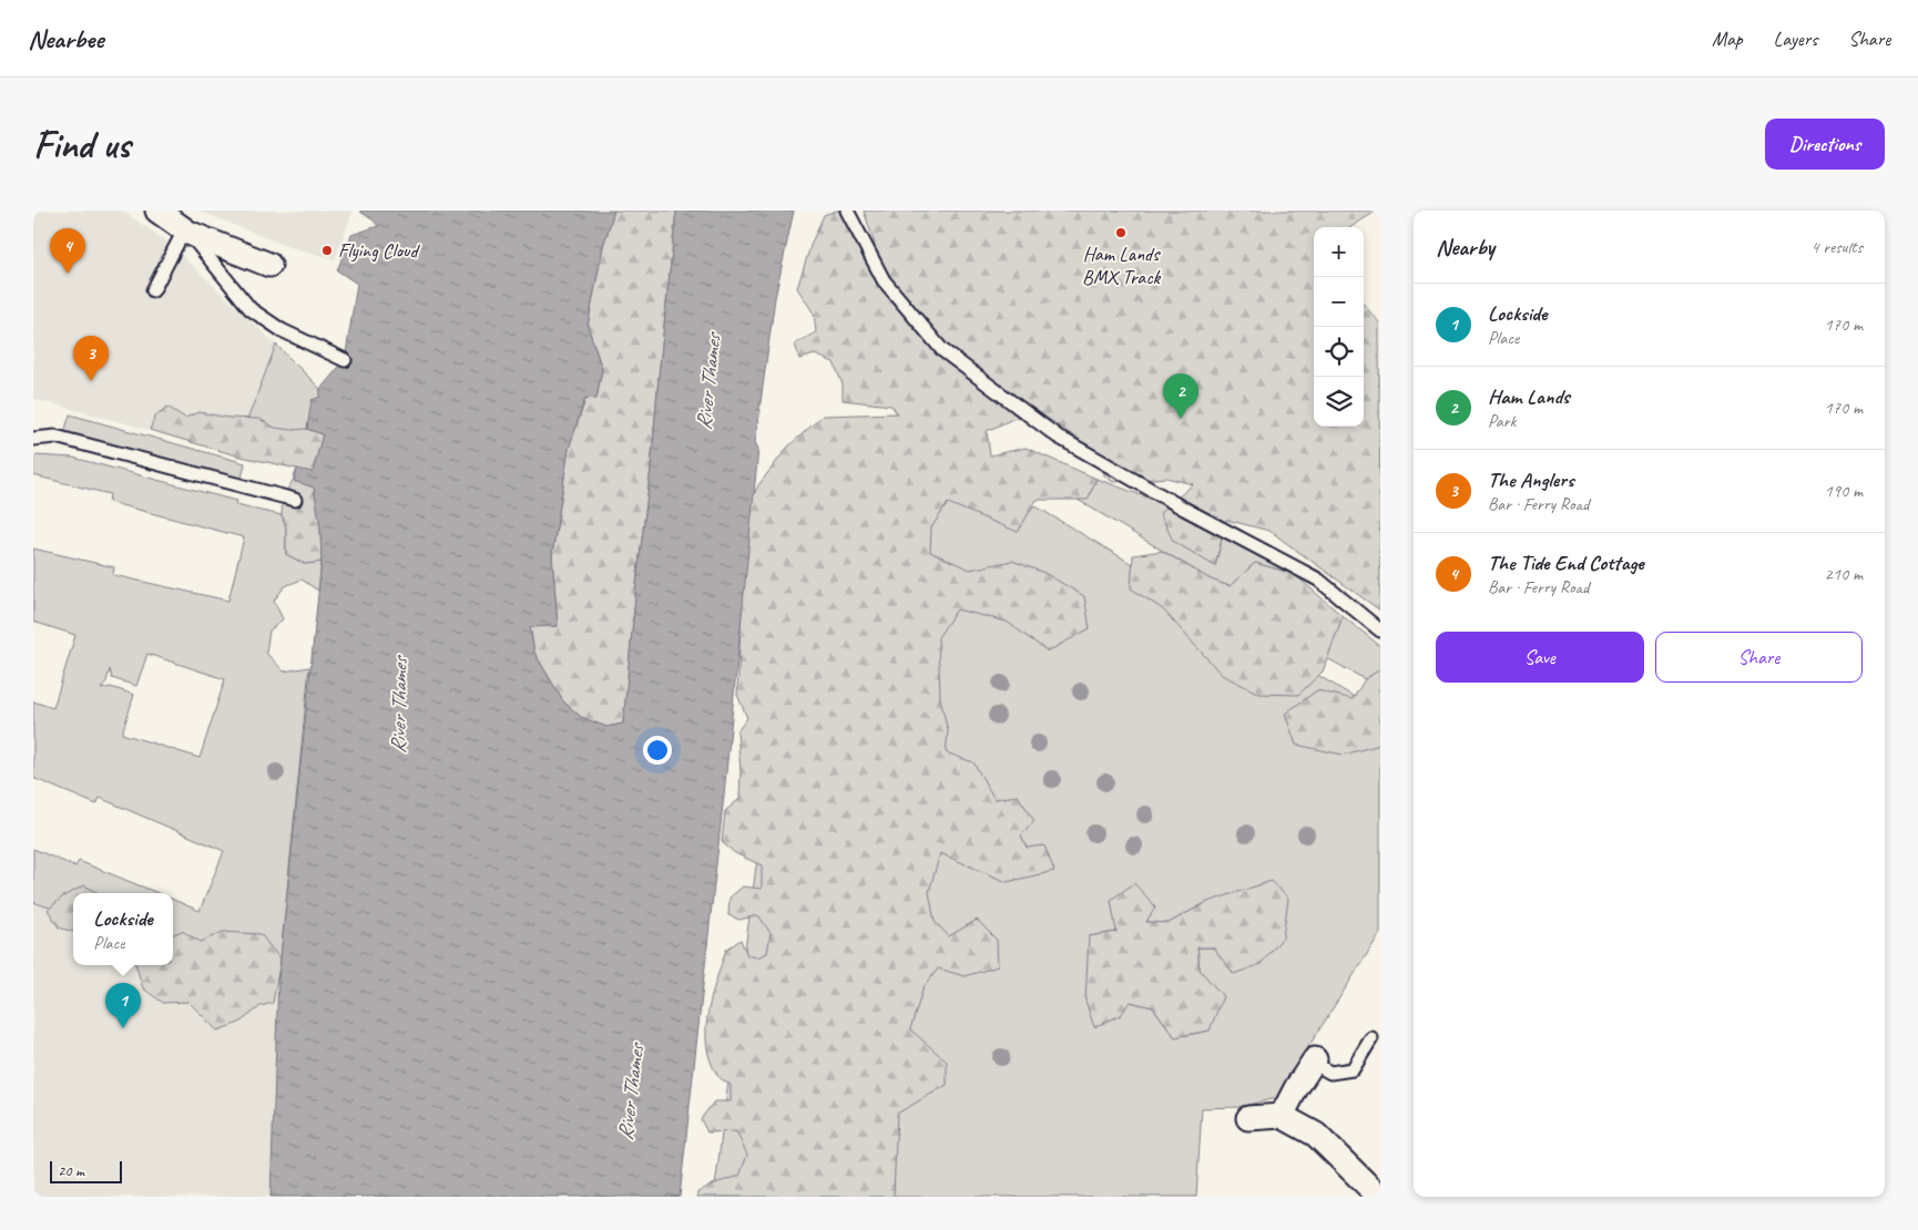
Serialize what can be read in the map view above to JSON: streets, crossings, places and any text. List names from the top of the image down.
{
  "water": ["River Thames"],
  "places": ["Ham Lands BMX Track", "Flying Cloud"],
  "scale_bar": "20 m",
  "page": {
    "header": "Nearbee",
    "nav": ["Map", "Layers", "Share"],
    "buttons": [
      "Directions",
      ["Save", "Share"]
    ],
    "title": "Find us",
    "heading": ["Nearby", "4 results"],
    "map_buttons": ["+", "−"],
    "pins": [
      "4",
      "3",
      "2",
      "1"
    ],
    "list": [
      {
        "mark": "1",
        "name": "Lockside",
        "note": "Place",
        "value": "170 m"
      },
      {
        "mark": "2",
        "name": "Ham Lands",
        "note": "Park",
        "value": "170 m"
      },
      {
        "mark": "3",
        "name": "The Anglers",
        "note": "Bar · Ferry Road",
        "value": "190 m"
      },
      {
        "mark": "4",
        "name": "The Tide End Cottage",
        "note": "Bar · Ferry Road",
        "value": "210 m"
      }
    ],
    "popup": ["Lockside", "Place"],
    "scale": "20 m"
  }
}
